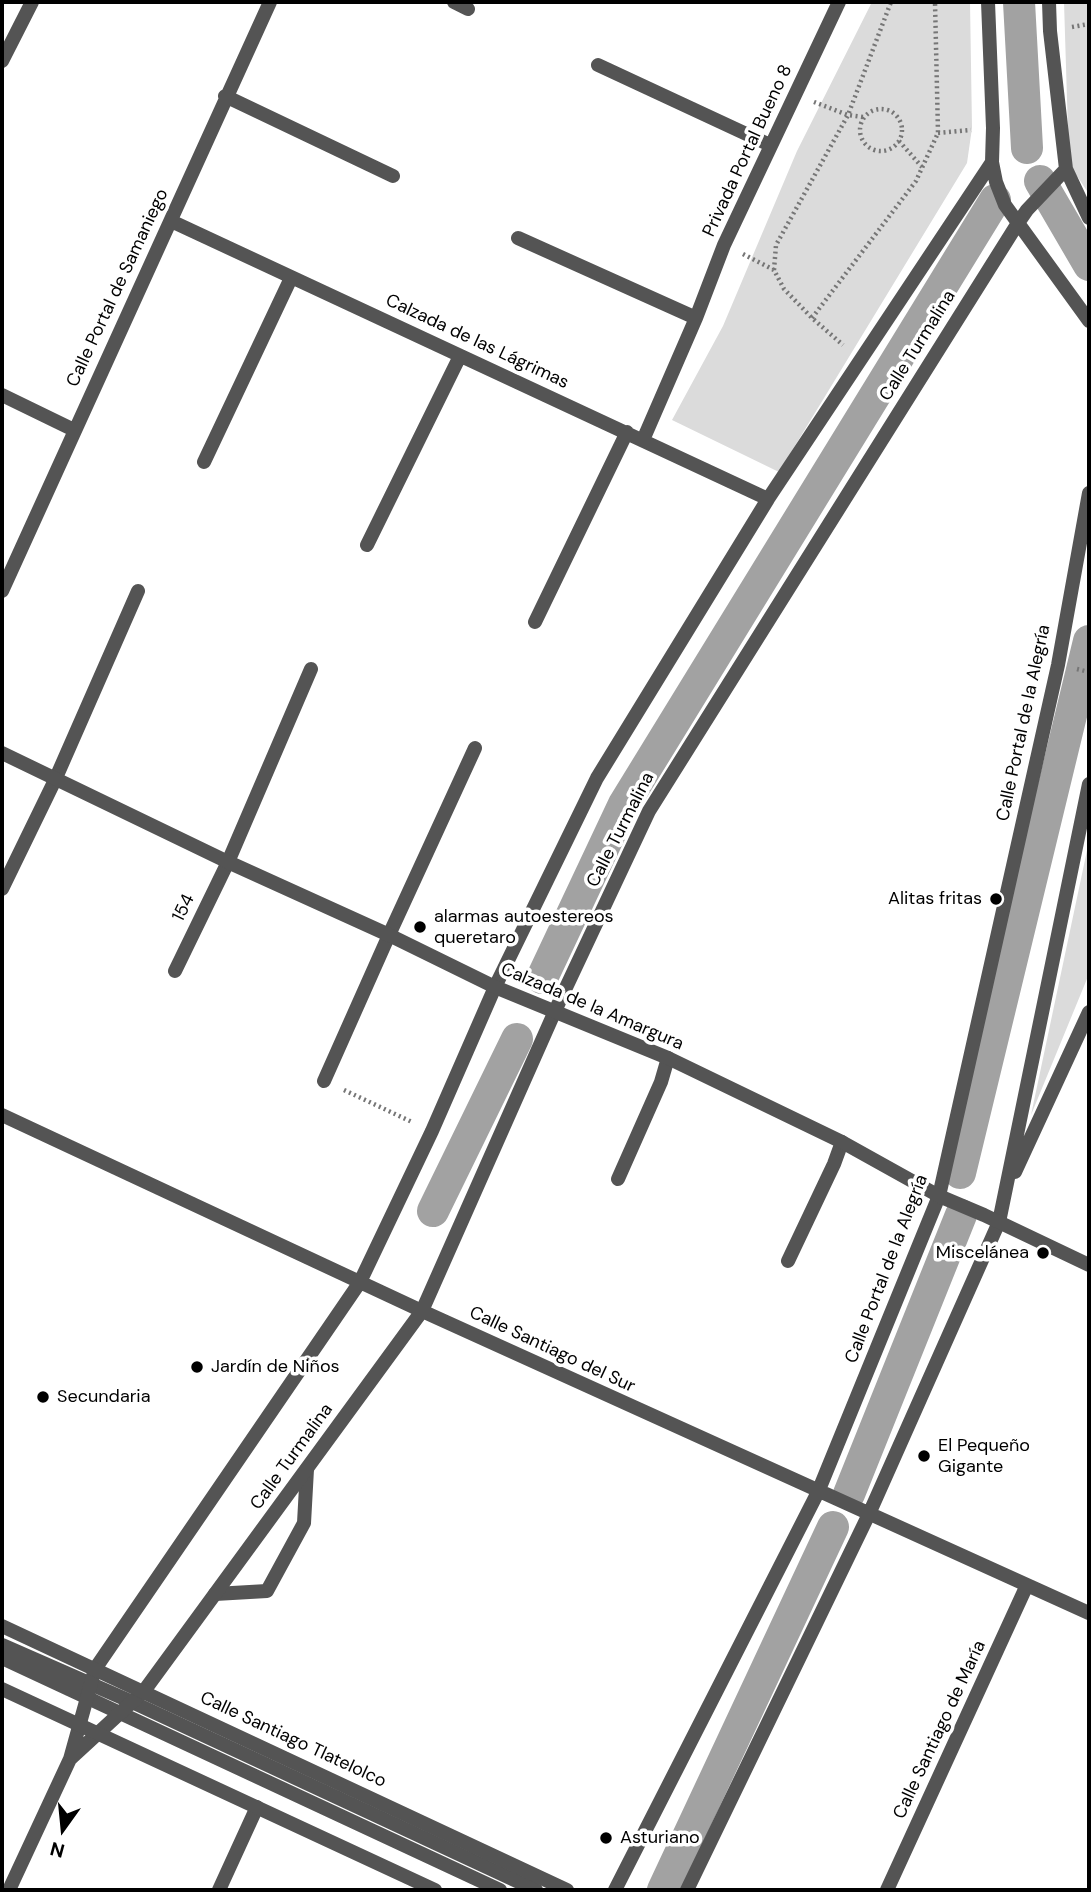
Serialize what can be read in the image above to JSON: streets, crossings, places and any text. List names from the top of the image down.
{
  "streets": {
    "street": [
      "Privada Portal Bueno 8",
      "Calle Portal de Samaniego",
      "Calzada de las Lágrimas",
      "Calle Turmalina",
      "Calle Portal de la Alegría",
      "154",
      "Calzada de la Amargura",
      "Calle Santiago del Sur",
      "Calle Santiago de María",
      "Calle Santiago Tlatelolco"
    ]
  },
  "crossings": [
    ["Privada Portal Bueno 8", "Calzada de las Lágrimas"],
    ["Calle Portal de Samaniego", "Calzada de las Lágrimas"],
    ["Calzada de las Lágrimas", "Calle Turmalina"],
    ["Calle Turmalina", "Calzada de la Amargura"],
    ["Calle Turmalina", "Calle Santiago del Sur"],
    ["Calle Turmalina", "Calle Santiago Tlatelolco"],
    ["Calle Portal de la Alegría", "Calzada de la Amargura"],
    ["Calle Portal de la Alegría", "Calle Santiago del Sur"],
    ["154", "Calzada de la Amargura"],
    ["Calle Santiago del Sur", "Calle Santiago de María"]
  ],
  "places": [
    "Alitas fritas",
    "alarmas autoestereos queretaro",
    "Miscelánea",
    "Jardín de Niños",
    "Secundaria",
    "El Pequeño Gigante",
    "Asturiano"
  ],
  "north": "bottom"
}
